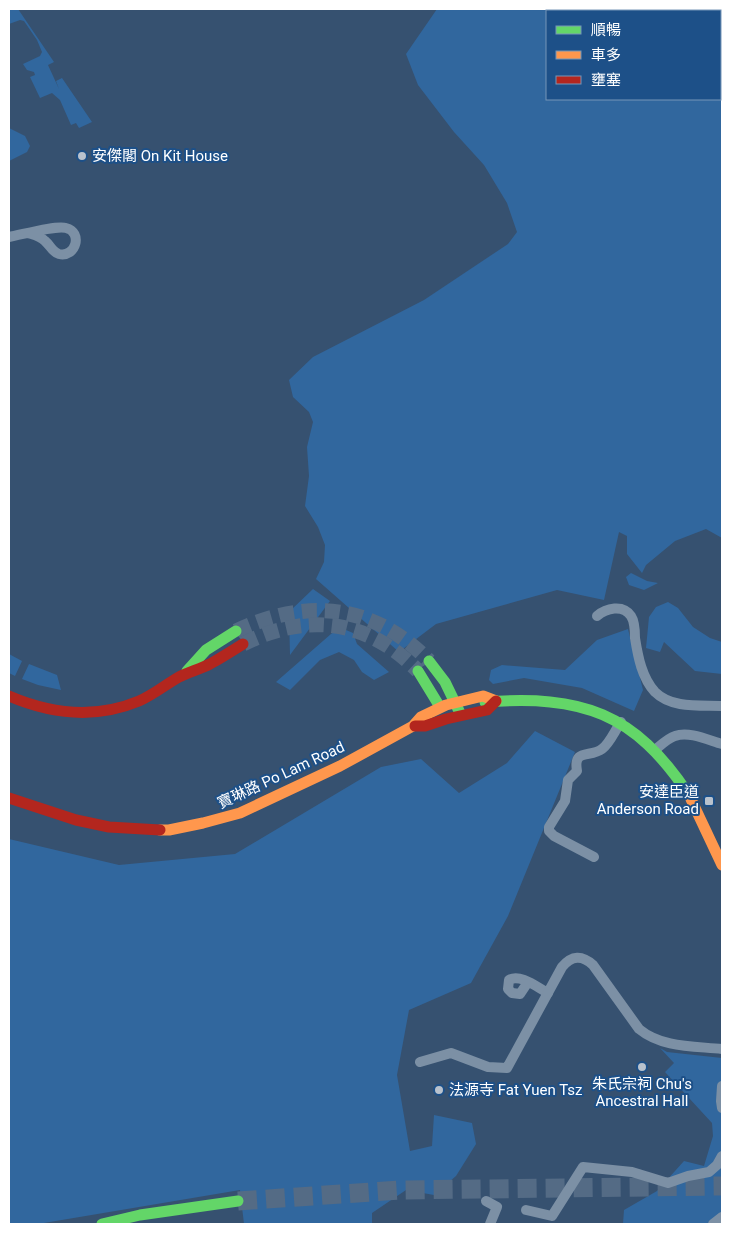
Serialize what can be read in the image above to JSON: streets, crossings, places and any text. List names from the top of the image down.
{
  "streets": {
    "main road": ["寶琳路 Po Lam Road"]
  },
  "places": {
    "other": ["安傑閣 On Kit House", "朱氏宗祠 Chu's Ancestral Hall", "法源寺 Fat Yuen Tsz"],
    "transit": ["安達臣道 Anderson Road"]
  },
  "legend": ["順暢", "車多", "壅塞"]
}
